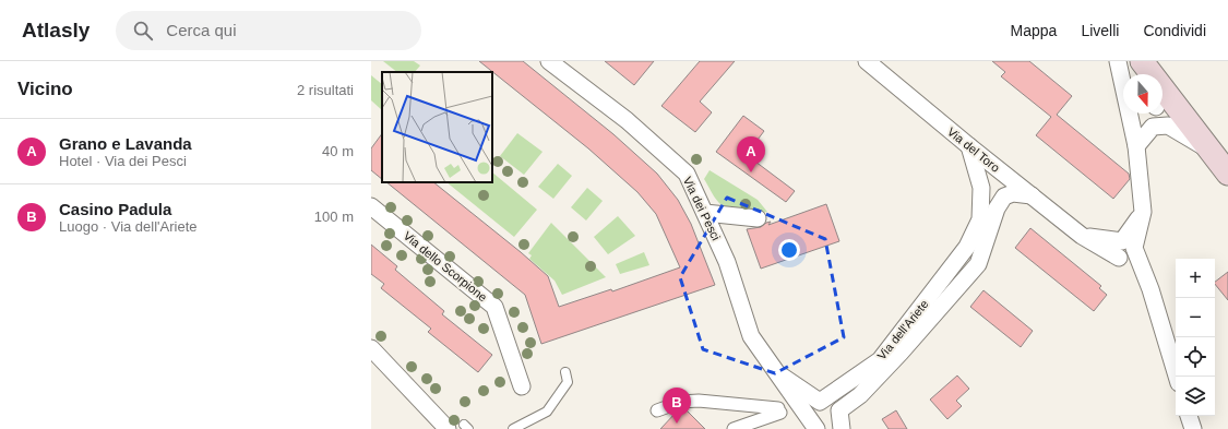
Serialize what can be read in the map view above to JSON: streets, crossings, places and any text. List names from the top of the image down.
{
  "streets": {
    "street": [
      "Via del Toro",
      "Via dei Pesci",
      "Via dello Scorpione",
      "Via dell'Ariete"
    ]
  },
  "crossings": [
    ["Via del Toro", "Via dell'Ariete"]
  ],
  "north": "bottom",
  "page": {
    "header": "Atlasly",
    "search": "Cerca qui",
    "nav": ["Mappa", "Livelli", "Condividi"],
    "heading": ["Vicino", "2 risultati"],
    "list": [
      {
        "mark": "A",
        "name": "Grano e Lavanda",
        "note": "Hotel · Via dei Pesci",
        "value": "40 m"
      },
      {
        "mark": "B",
        "name": "Casino Padula",
        "note": "Luogo · Via dell'Ariete",
        "value": "100 m"
      }
    ],
    "pins": ["A", "B"],
    "map_buttons": ["+", "−"]
  }
}
